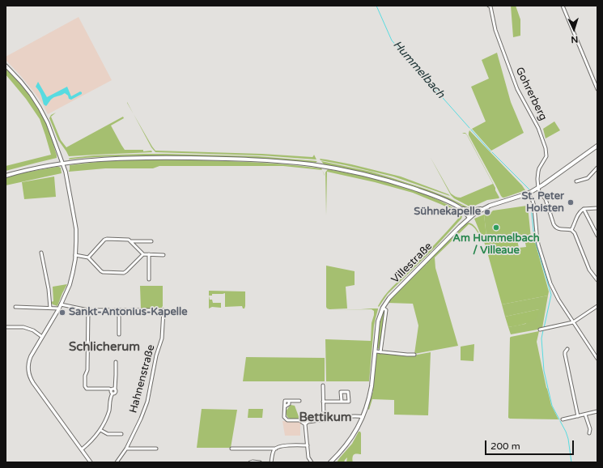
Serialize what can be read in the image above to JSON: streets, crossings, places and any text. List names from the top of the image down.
{
  "streets": {
    "main road": ["Villestraße"],
    "street": ["Gohrerberg", "Hahnenstraße"]
  },
  "crossings": [
    ["Gohrerberg", "Villestraße"]
  ],
  "districts": ["Schlicherum", "Bettikum"],
  "water": ["Hummelbach"],
  "places": [
    "St. Peter Hoisten",
    "Sühnekapelle",
    "Am Hummelbach / Villeaue",
    "Sankt-Antonius-Kapelle"
  ],
  "scale_bar": "200 m",
  "north": "bottom"
}
